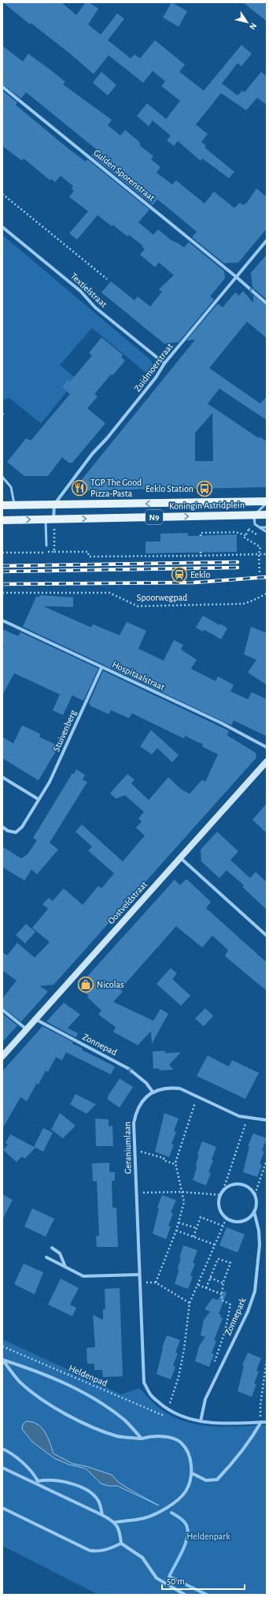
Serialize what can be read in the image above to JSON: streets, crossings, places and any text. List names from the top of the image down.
{
  "streets": {
    "main road": ["Koningin Astridplein", "N9"],
    "street": [
      "Gulden Sporenstraat",
      "Textielstraat",
      "Zuidmoerstraat",
      "Hospitaalstraat",
      "Stuivenberg",
      "Oostveldstraat",
      "Zonnepad",
      "Geraniumlaan",
      "Zonnepark"
    ],
    "path": ["Spoorwegpad", "Heldenpad"]
  },
  "crossings": [
    ["Gulden Sporenstraat", "Zuidmoerstraat"],
    ["Textielstraat", "Zuidmoerstraat"],
    ["Zuidmoerstraat", "Koningin Astridplein"],
    ["Zuidmoerstraat", "N9"],
    ["Koningin Astridplein", "N9"],
    ["Hospitaalstraat", "Stuivenberg"],
    ["Oostveldstraat", "Zonnepad"],
    ["Zonnepad", "Geraniumlaan"],
    ["Geraniumlaan", "Zonnepark"],
    ["Geraniumlaan", "Heldenpad"]
  ],
  "one_way": ["Zonnepad"],
  "parks": ["Heldenpark"],
  "places": {
    "restaurant": ["TGP The Good Pizza-Pasta"],
    "bus stop": ["Eeklo Station"],
    "station": ["Eeklo"],
    "shop": ["Nicolas"]
  },
  "scale_bar": "50 m",
  "north": "bottom right"
}
